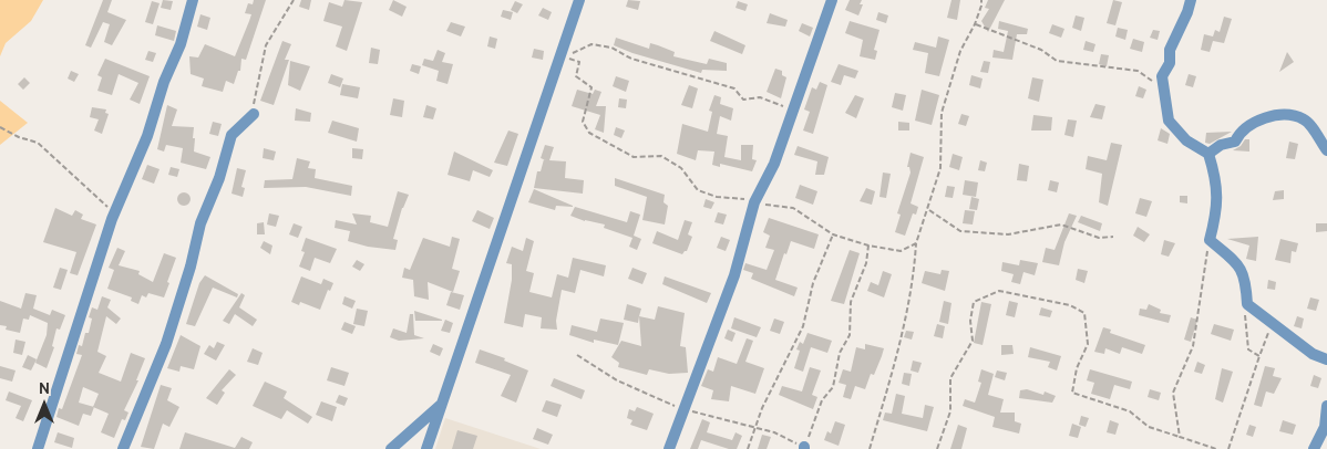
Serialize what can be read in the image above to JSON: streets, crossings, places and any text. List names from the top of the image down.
{
  "north": "top"
}
